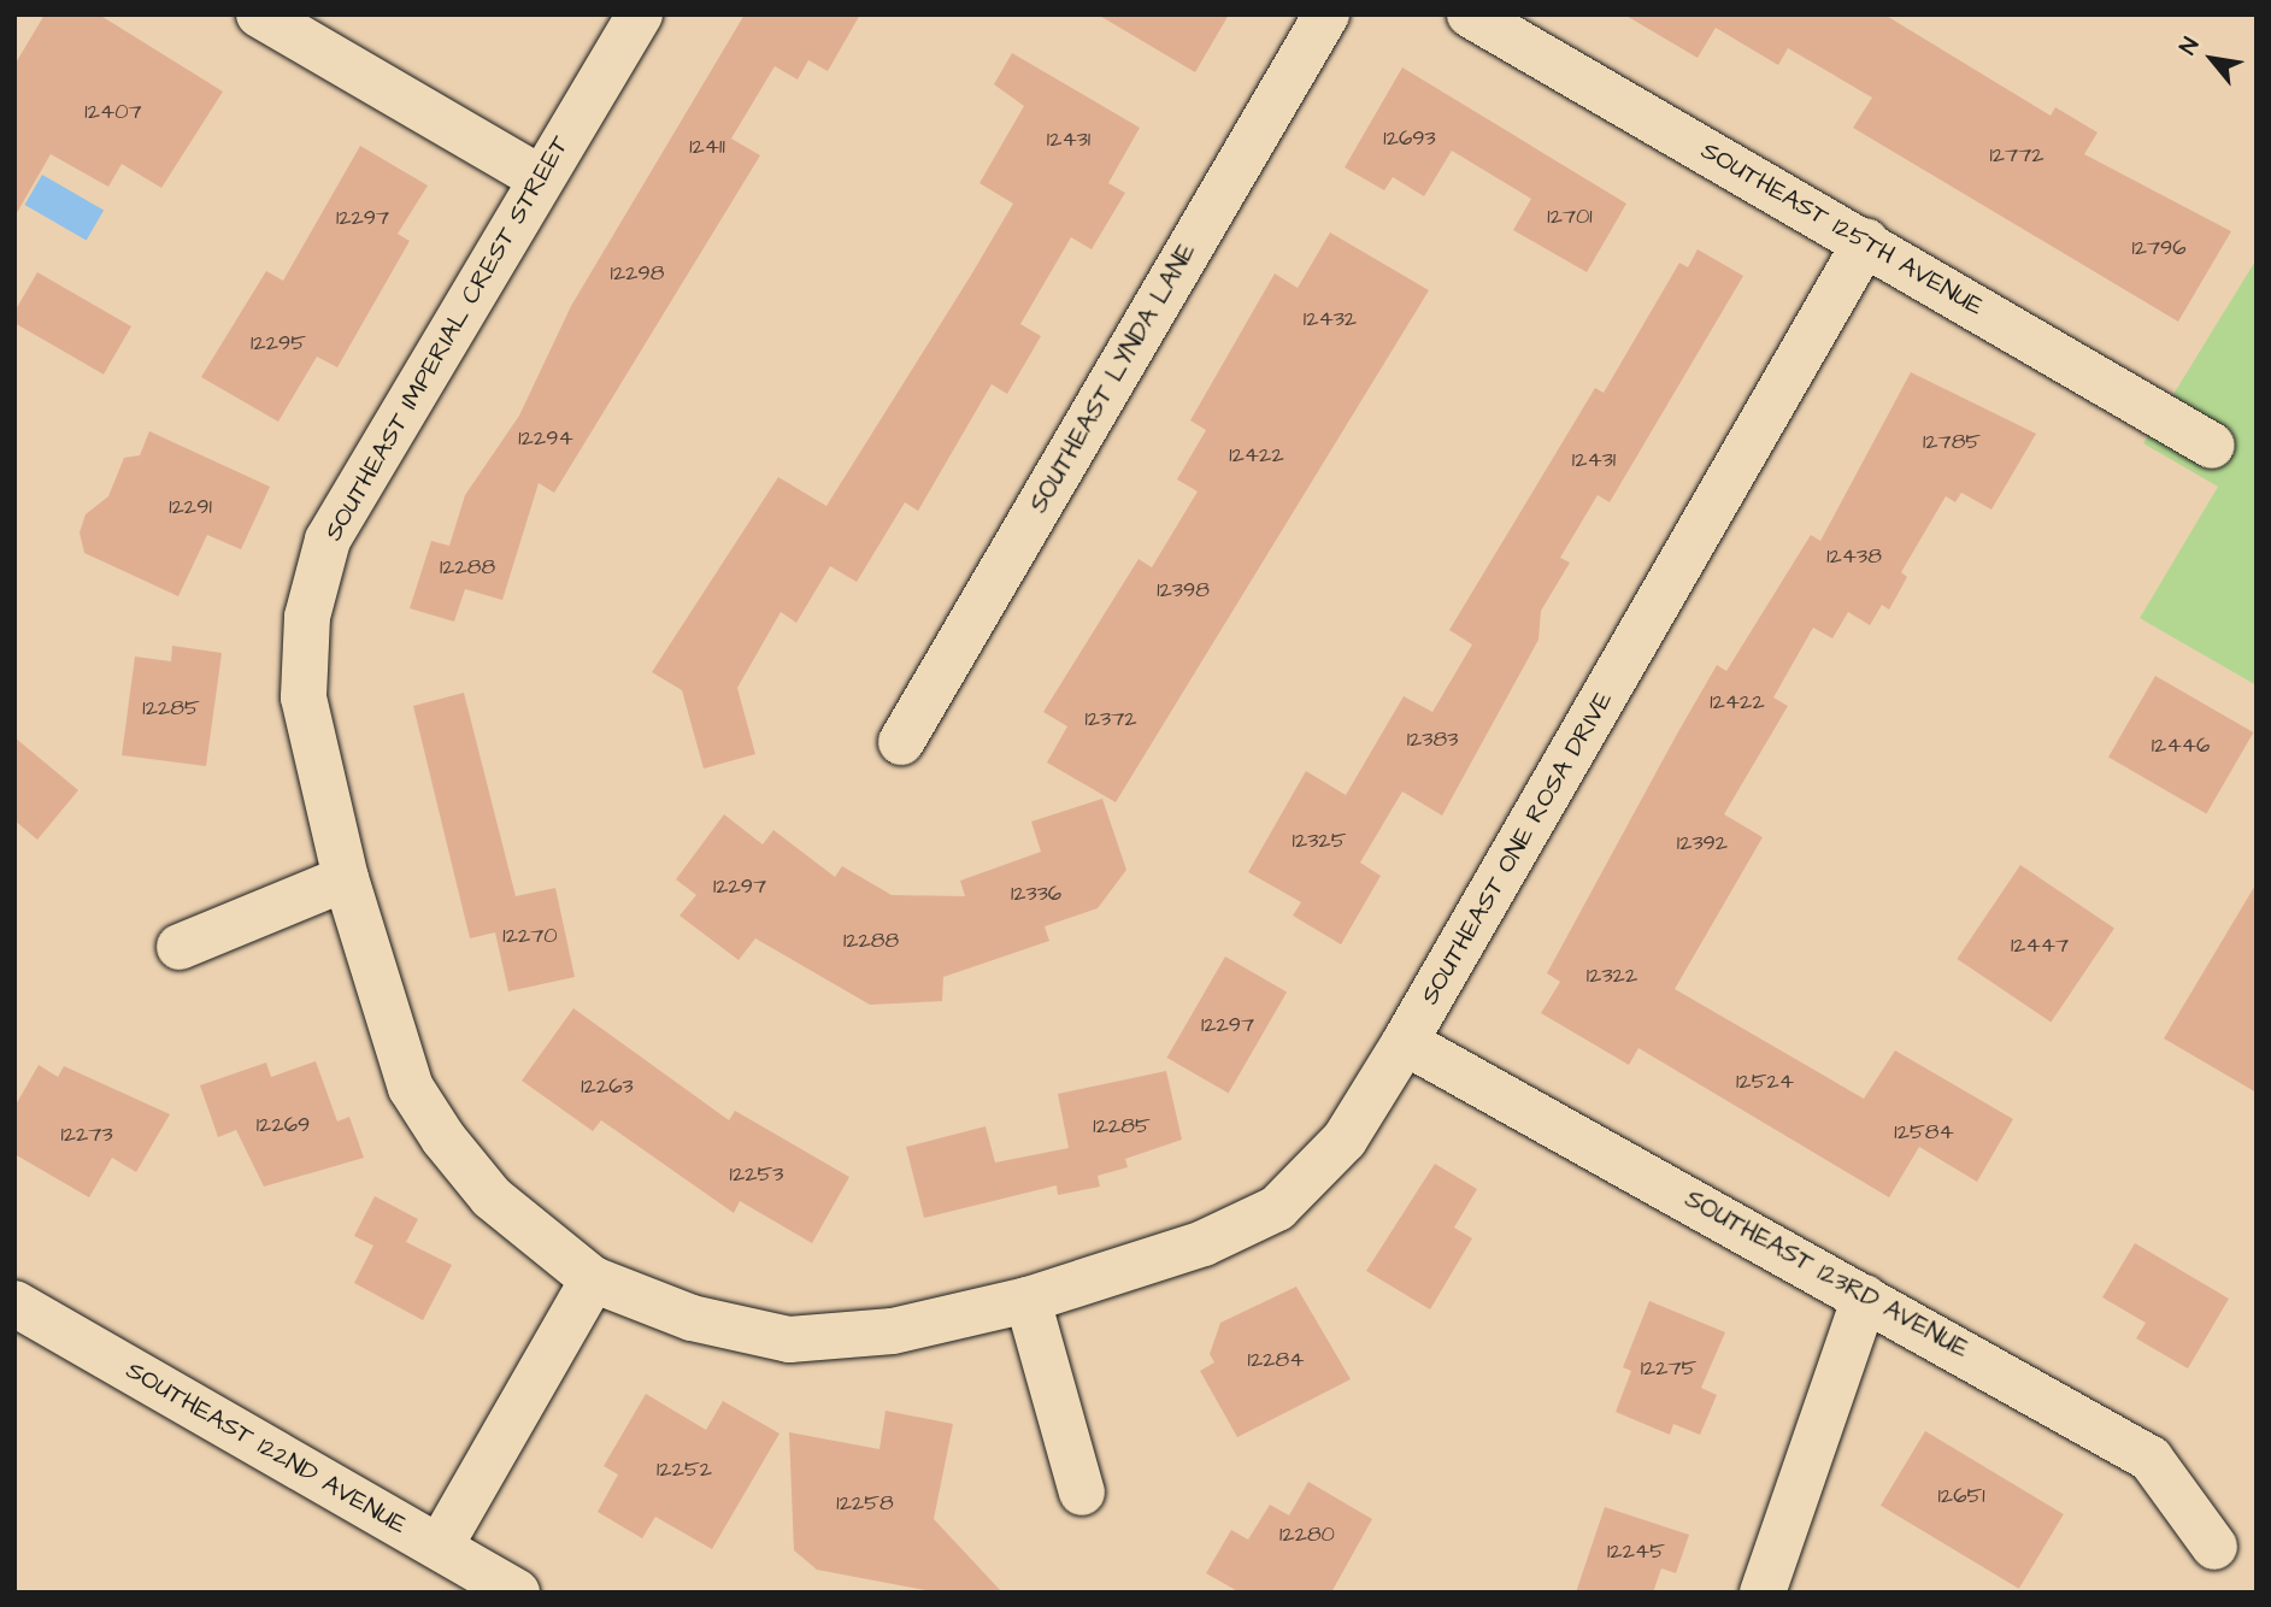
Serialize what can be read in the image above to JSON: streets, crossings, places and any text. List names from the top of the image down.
{
  "streets": {
    "street": [
      "SOUTHEAST 125TH AVENUE",
      "SOUTHEAST IMPERIAL CREST STREET",
      "SOUTHEAST LYNDA LANE",
      "SOUTHEAST ONE ROSA DRIVE",
      "SOUTHEAST 123RD AVENUE",
      "SOUTHEAST 122ND AVENUE"
    ]
  },
  "crossings": [
    ["SOUTHEAST 125TH AVENUE", "SOUTHEAST ONE ROSA DRIVE"],
    ["SOUTHEAST IMPERIAL CREST STREET", "SOUTHEAST ONE ROSA DRIVE"],
    ["SOUTHEAST ONE ROSA DRIVE", "SOUTHEAST 123RD AVENUE"]
  ],
  "house_numbers": [
    "12407",
    "12693",
    "12431",
    "12411",
    "12772",
    "12701",
    "12297",
    "12796",
    "12298",
    "12432",
    "12295",
    "12294",
    "12785",
    "12422",
    "12431",
    "12291",
    "12438",
    "12288",
    "12398",
    "12422",
    "12285",
    "12372",
    "12383",
    "12446",
    "12325",
    "12392",
    "12297",
    "12336",
    "12270",
    "12288",
    "12447",
    "12322",
    "12297",
    "12524",
    "12263",
    "12269",
    "12285",
    "12584",
    "12273",
    "12253",
    "12284",
    "12275",
    "12252",
    "12651",
    "12258",
    "12280",
    "12245"
  ],
  "north": "top left"
}
